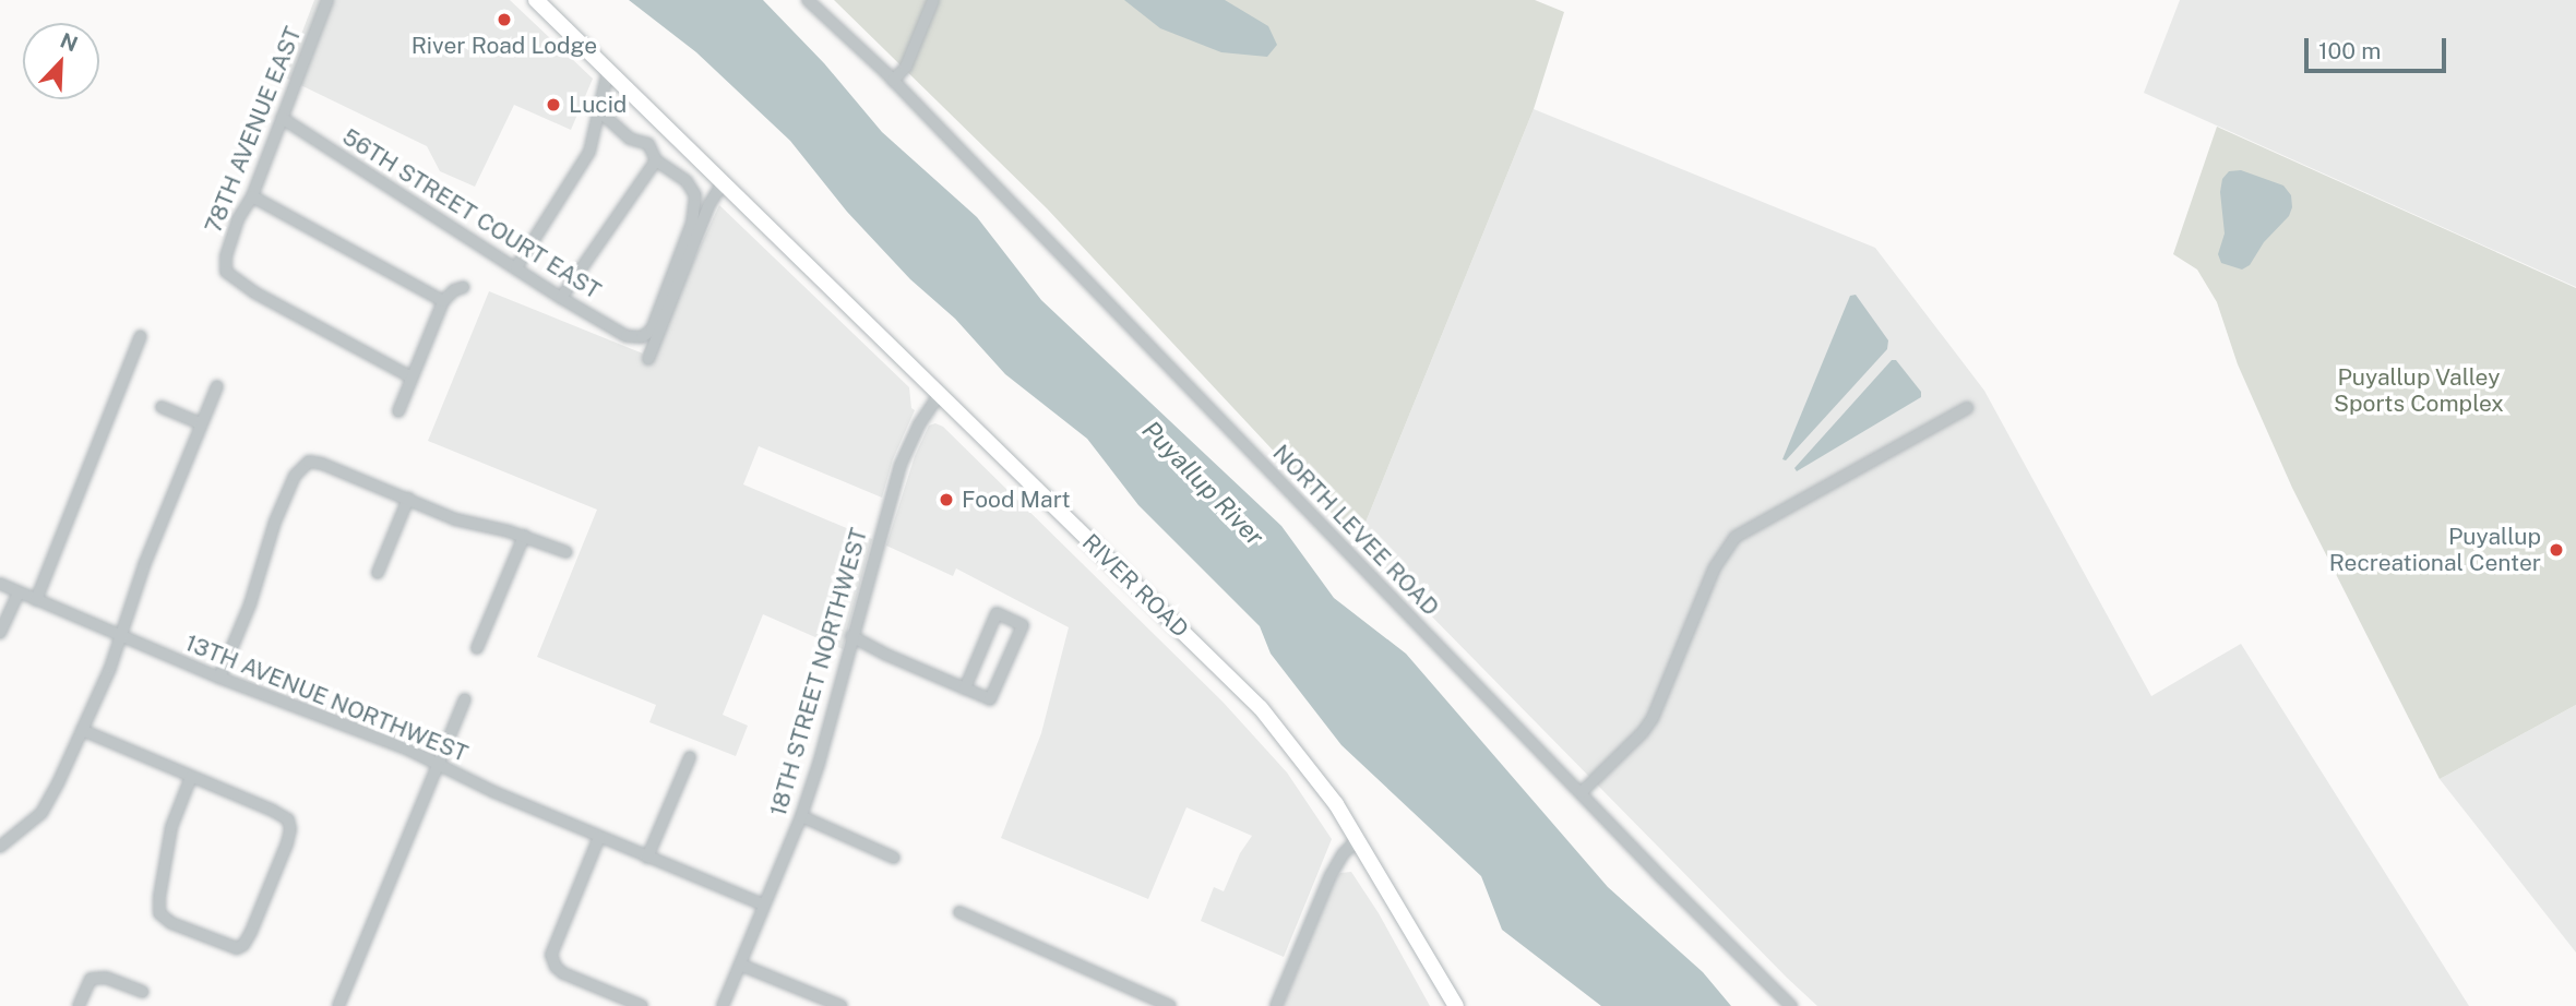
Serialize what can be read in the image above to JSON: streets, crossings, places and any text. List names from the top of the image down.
{
  "streets": {
    "main road": ["RIVER ROAD"],
    "street": [
      "78TH AVENUE EAST",
      "56TH STREET COURT EAST",
      "NORTH LEVEE ROAD",
      "18TH STREET NORTHWEST",
      "13TH AVENUE NORTHWEST"
    ]
  },
  "crossings": [
    ["78TH AVENUE EAST", "56TH STREET COURT EAST"],
    ["RIVER ROAD", "18TH STREET NORTHWEST"],
    ["18TH STREET NORTHWEST", "13TH AVENUE NORTHWEST"]
  ],
  "water": ["Puyallup River"],
  "parks": ["Puyallup Valley Sports Complex"],
  "places": [
    "River Road Lodge",
    "Lucid",
    "Food Mart",
    "Puyallup Recreational Center"
  ],
  "scale_bar": "100 m",
  "north": "top right"
}
